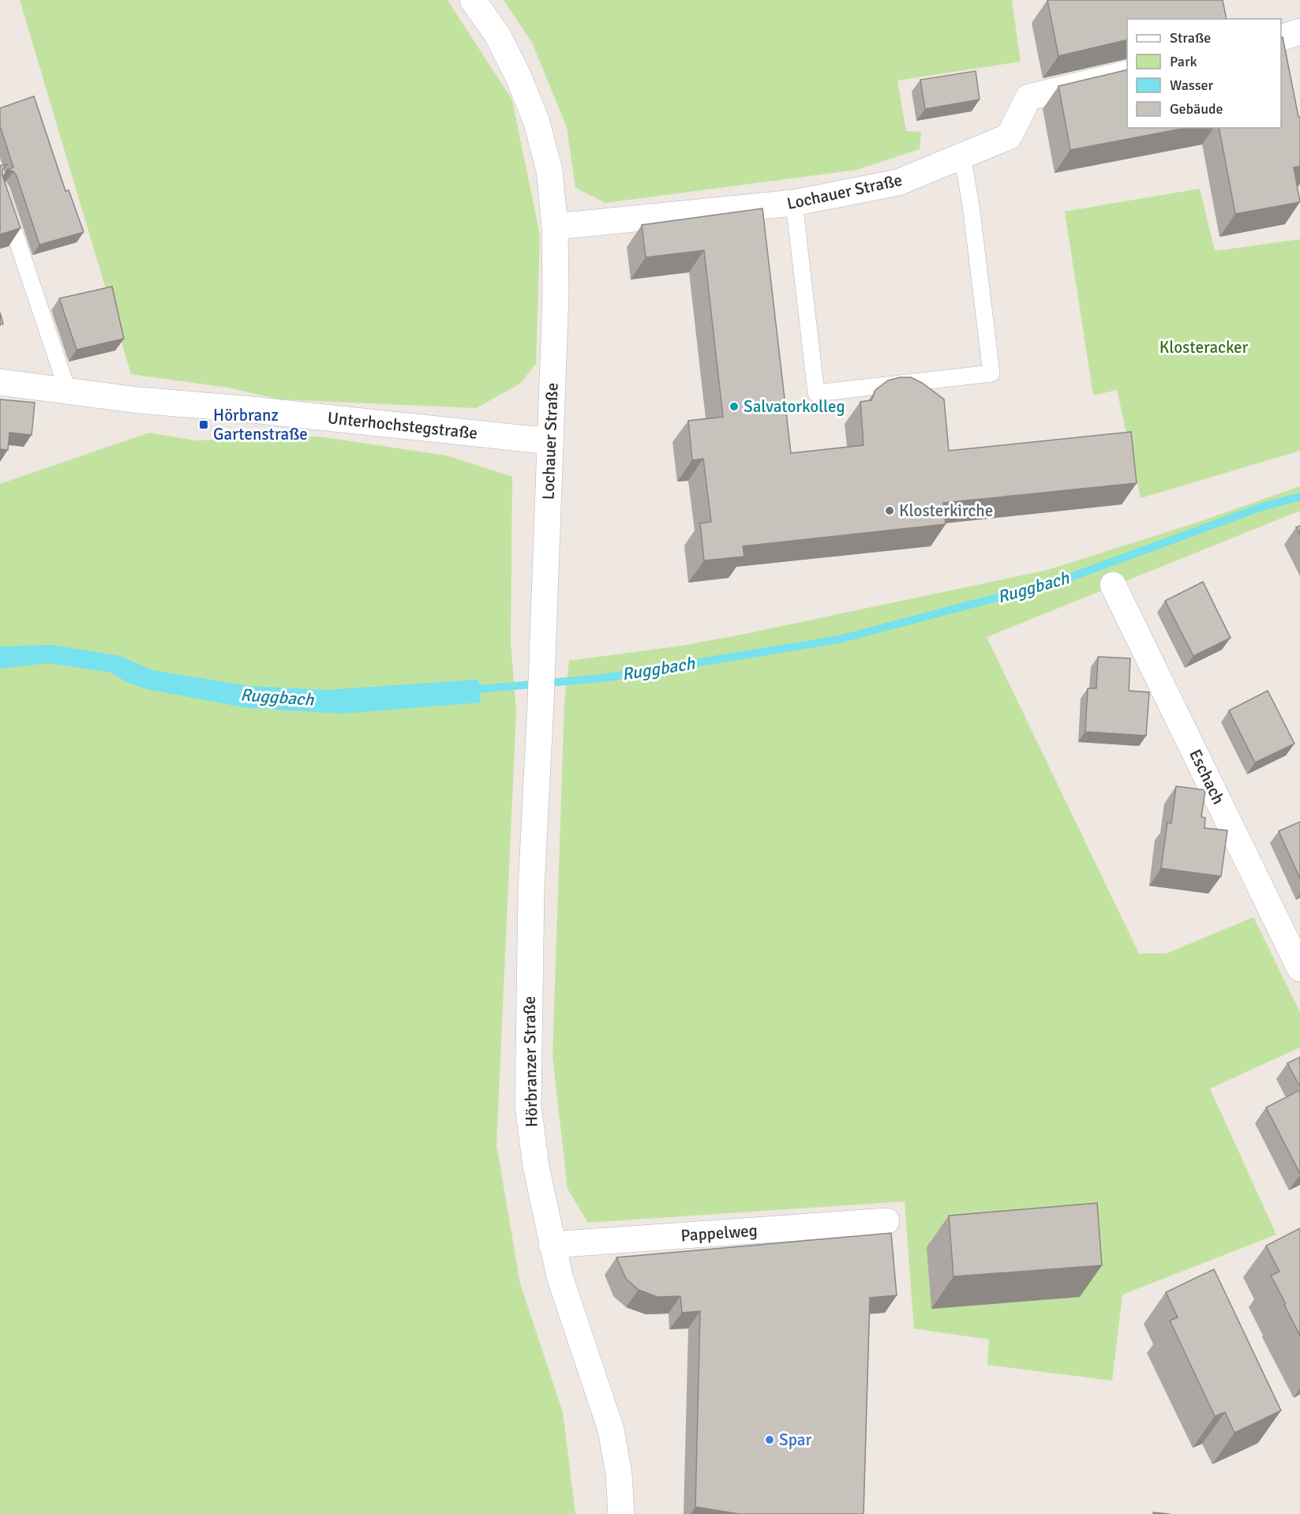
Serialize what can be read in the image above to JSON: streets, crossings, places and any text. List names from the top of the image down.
{
  "streets": {
    "street": [
      "Lochauer Straße",
      "Unterhochstegstraße",
      "Eschach",
      "Hörbranzer Straße",
      "Pappelweg"
    ]
  },
  "crossings": [
    ["Lochauer Straße", "Unterhochstegstraße"],
    ["Lochauer Straße", "Hörbranzer Straße"],
    ["Hörbranzer Straße", "Pappelweg"]
  ],
  "water": ["Ruggbach"],
  "parks": ["Klosteracker"],
  "places": {
    "other": ["Salvatorkolleg", "Klosterkirche", "Spar"],
    "transit": ["Hörbranz Gartenstraße"]
  },
  "legend": [
    "Straße",
    "Park",
    "Wasser",
    "Gebäude"
  ]
}
